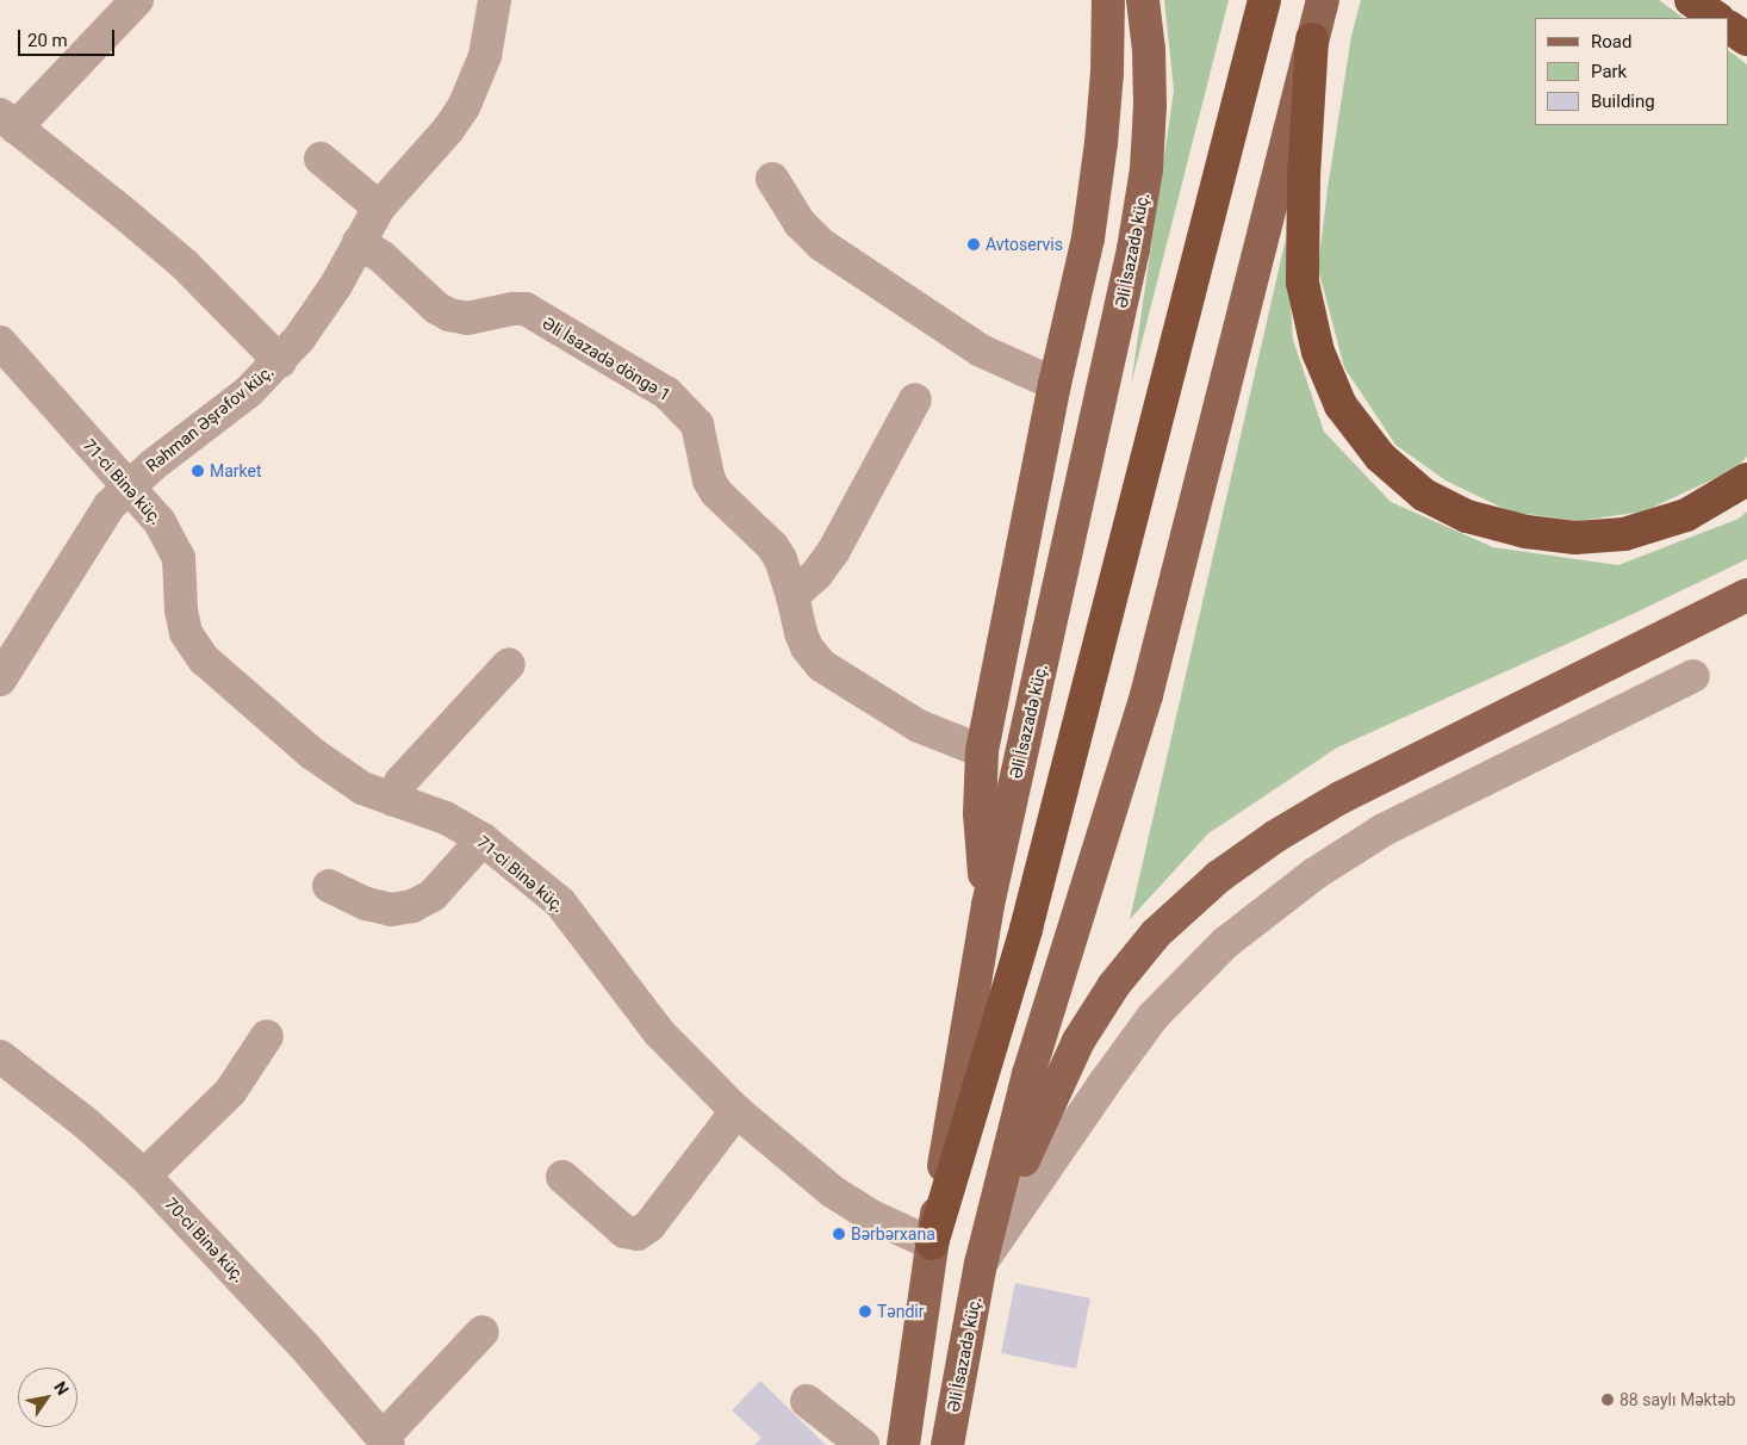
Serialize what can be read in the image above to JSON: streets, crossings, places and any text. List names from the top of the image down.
{
  "streets": {
    "main road": ["Əli İsazadə küç."],
    "street": [
      "Əli İsazadə döngə 1",
      "Rəhman Əşrəfov küç.",
      "71-ci Binə küç.",
      "70-ci Binə küç."
    ]
  },
  "crossings": [
    ["Əli İsazadə küç.", "71-ci Binə küç."],
    ["Əli İsazadə döngə 1", "Rəhman Əşrəfov küç."],
    ["Rəhman Əşrəfov küç.", "71-ci Binə küç."]
  ],
  "places": [
    "Avtoservis",
    "Market",
    "Bərbərxana",
    "Təndir",
    "88 saylı Məktəb"
  ],
  "legend": ["Road", "Park", "Building"],
  "scale_bar": "20 m",
  "north": "top right"
}
